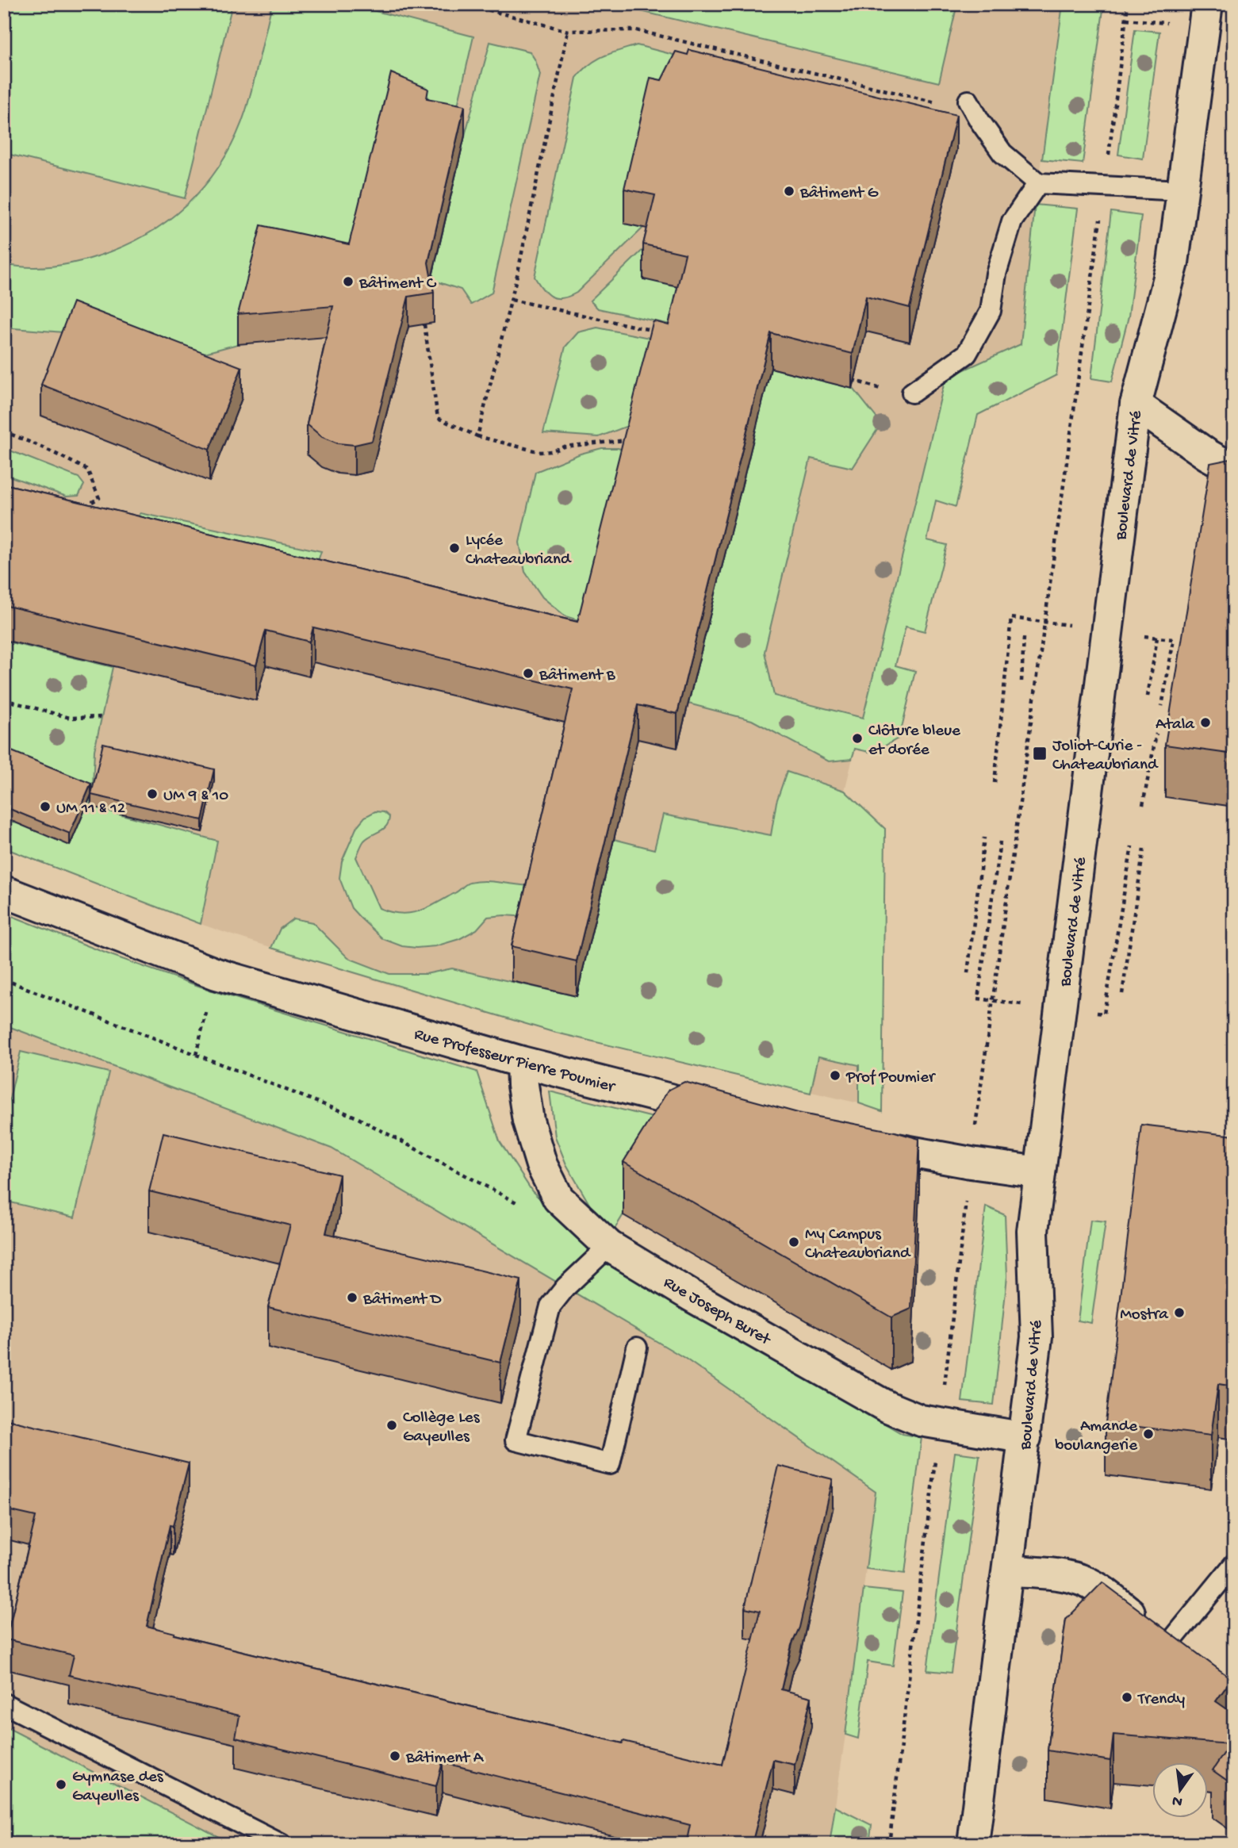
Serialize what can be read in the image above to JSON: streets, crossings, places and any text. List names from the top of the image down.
{
  "streets": {
    "street": ["Boulevard de Vitré", "Rue Professeur Pierre Poumier", "Rue Joseph Buret"]
  },
  "crossings": [
    ["Boulevard de Vitré", "Rue Joseph Buret"],
    ["Rue Professeur Pierre Poumier", "Rue Joseph Buret"]
  ],
  "places": {
    "other": [
      "Bâtiment G",
      "Bâtiment C",
      "Lycée Chateaubriand",
      "Bâtiment B",
      "Atala",
      "Clôture bleue et dorée",
      "UM 9 & 10",
      "UM 11 & 12",
      "Prof Poumier",
      "My Campus Chateaubriand",
      "Bâtiment D",
      "Mostra",
      "Collège Les Gayeulles",
      "Amande boulangerie",
      "Trendy",
      "Bâtiment A",
      "Gymnase des Gayeulles"
    ],
    "transit": ["Joliot-Curie - Chateaubriand"]
  },
  "north": "bottom"
}
